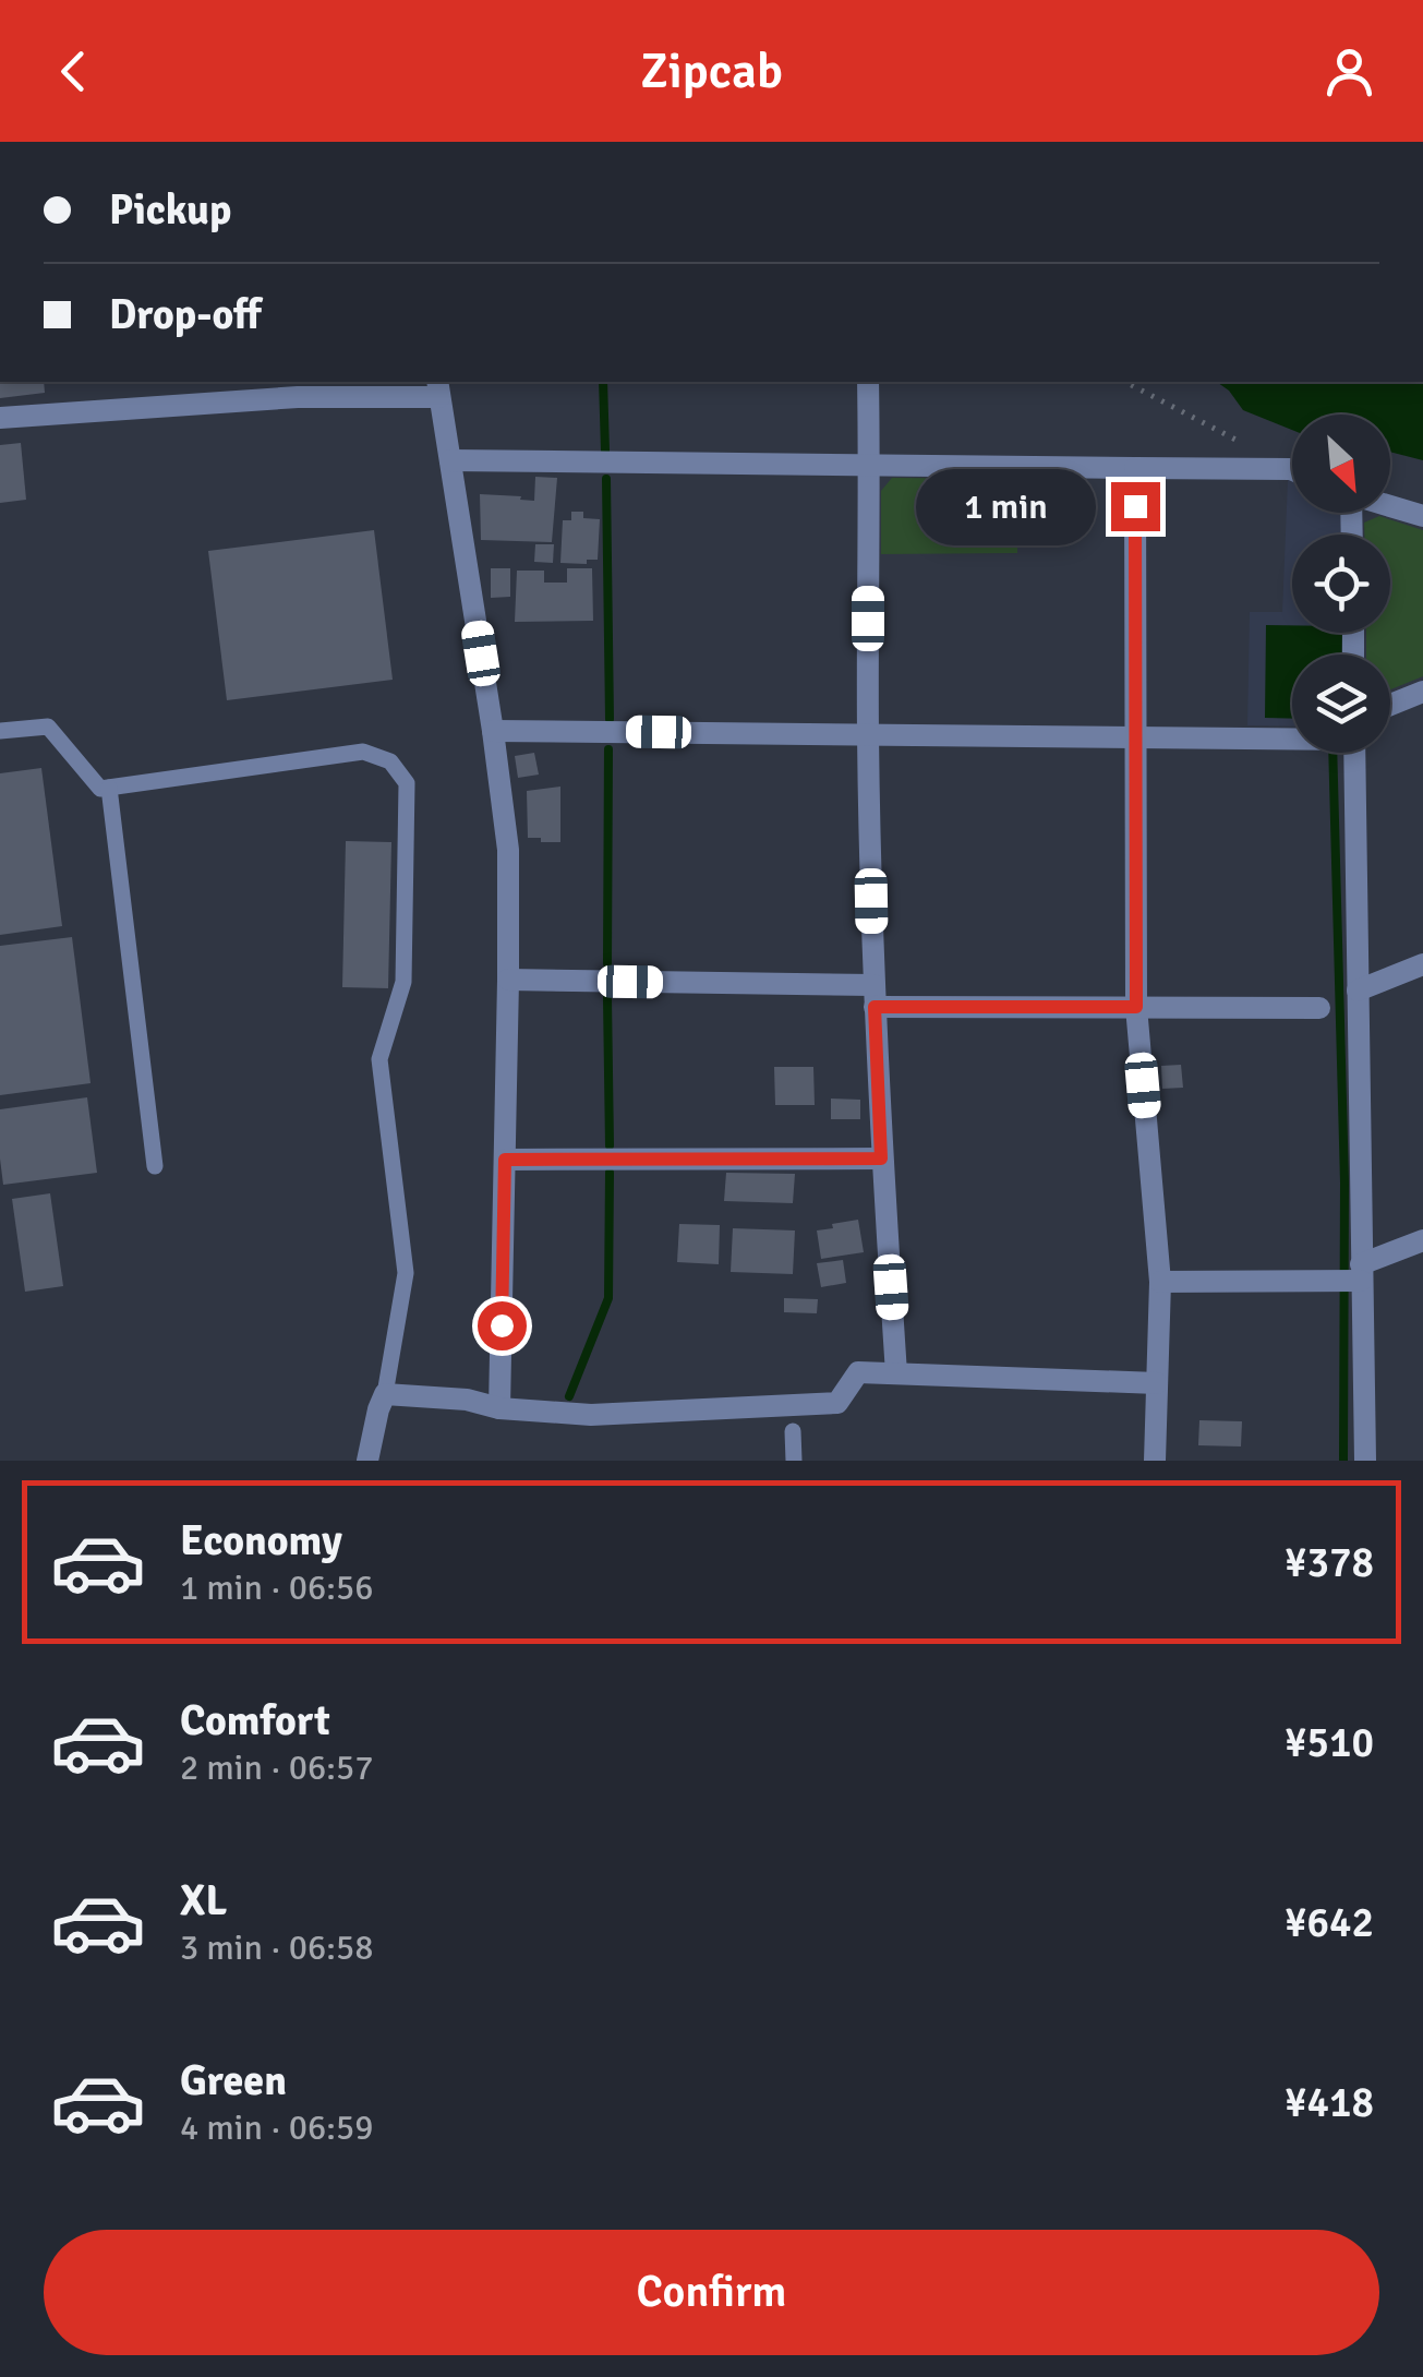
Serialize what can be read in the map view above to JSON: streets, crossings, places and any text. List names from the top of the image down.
{
  "north": "bottom right",
  "page": {
    "header": "Zipcab",
    "banner": ["Pickup", "Drop-off"],
    "bubble": "1 min",
    "list": [
      {
        "name": "Economy",
        "note": "1 min · 06:56",
        "value": "¥378"
      },
      {
        "name": "Comfort",
        "note": "2 min · 06:57",
        "value": "¥510"
      },
      {
        "name": "XL",
        "note": "3 min · 06:58",
        "value": "¥642"
      },
      {
        "name": "Green",
        "note": "4 min · 06:59",
        "value": "¥418"
      }
    ],
    "buttons": "Confirm"
  }
}
